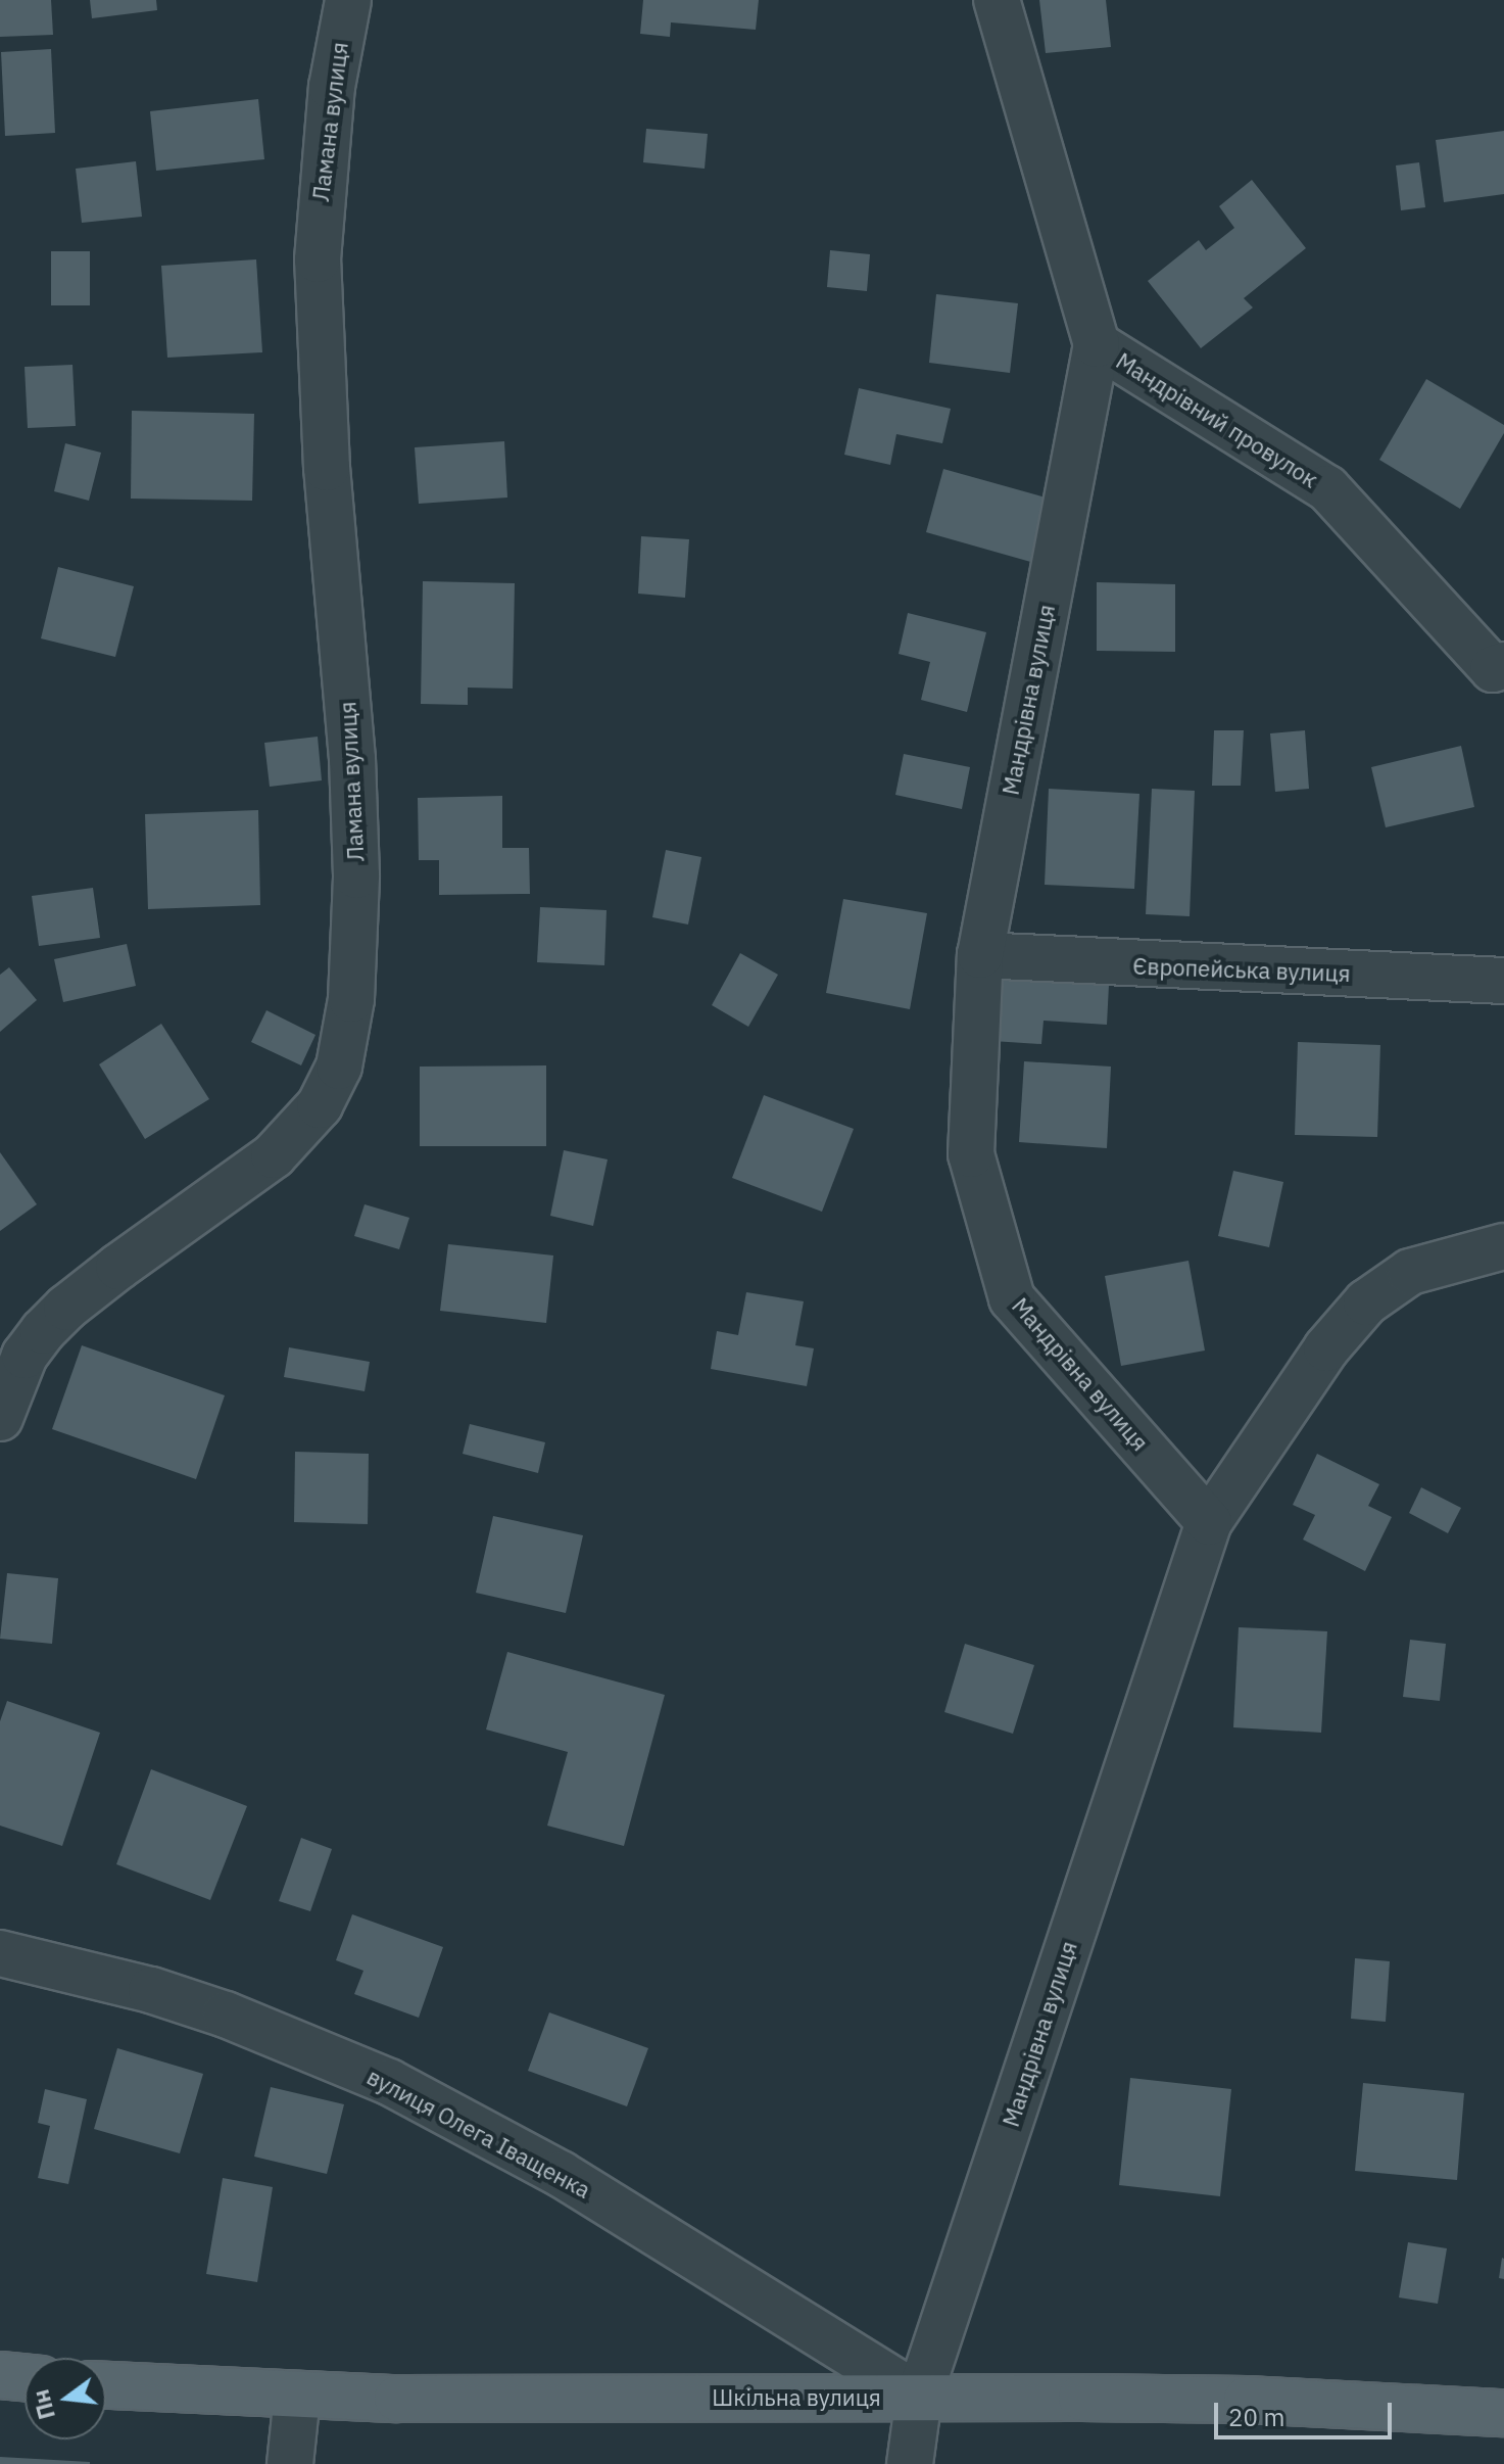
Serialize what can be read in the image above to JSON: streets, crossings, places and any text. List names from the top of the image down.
{
  "streets": {
    "main road": ["Шкільна вулиця"],
    "street": [
      "Ламана вулиця",
      "Мандрівний провулок",
      "Мандрівна вулиця",
      "Європейська вулиця",
      "вулиця Олега Іващенка"
    ]
  },
  "crossings": [
    ["Мандрівний провулок", "Мандрівна вулиця"],
    ["Мандрівна вулиця", "Європейська вулиця"],
    ["Мандрівна вулиця", "вулиця Олега Іващенка"],
    ["Мандрівна вулиця", "Шкільна вулиця"],
    ["вулиця Олега Іващенка", "Шкільна вулиця"]
  ],
  "scale_bar": "20 m",
  "north": "left"
}
